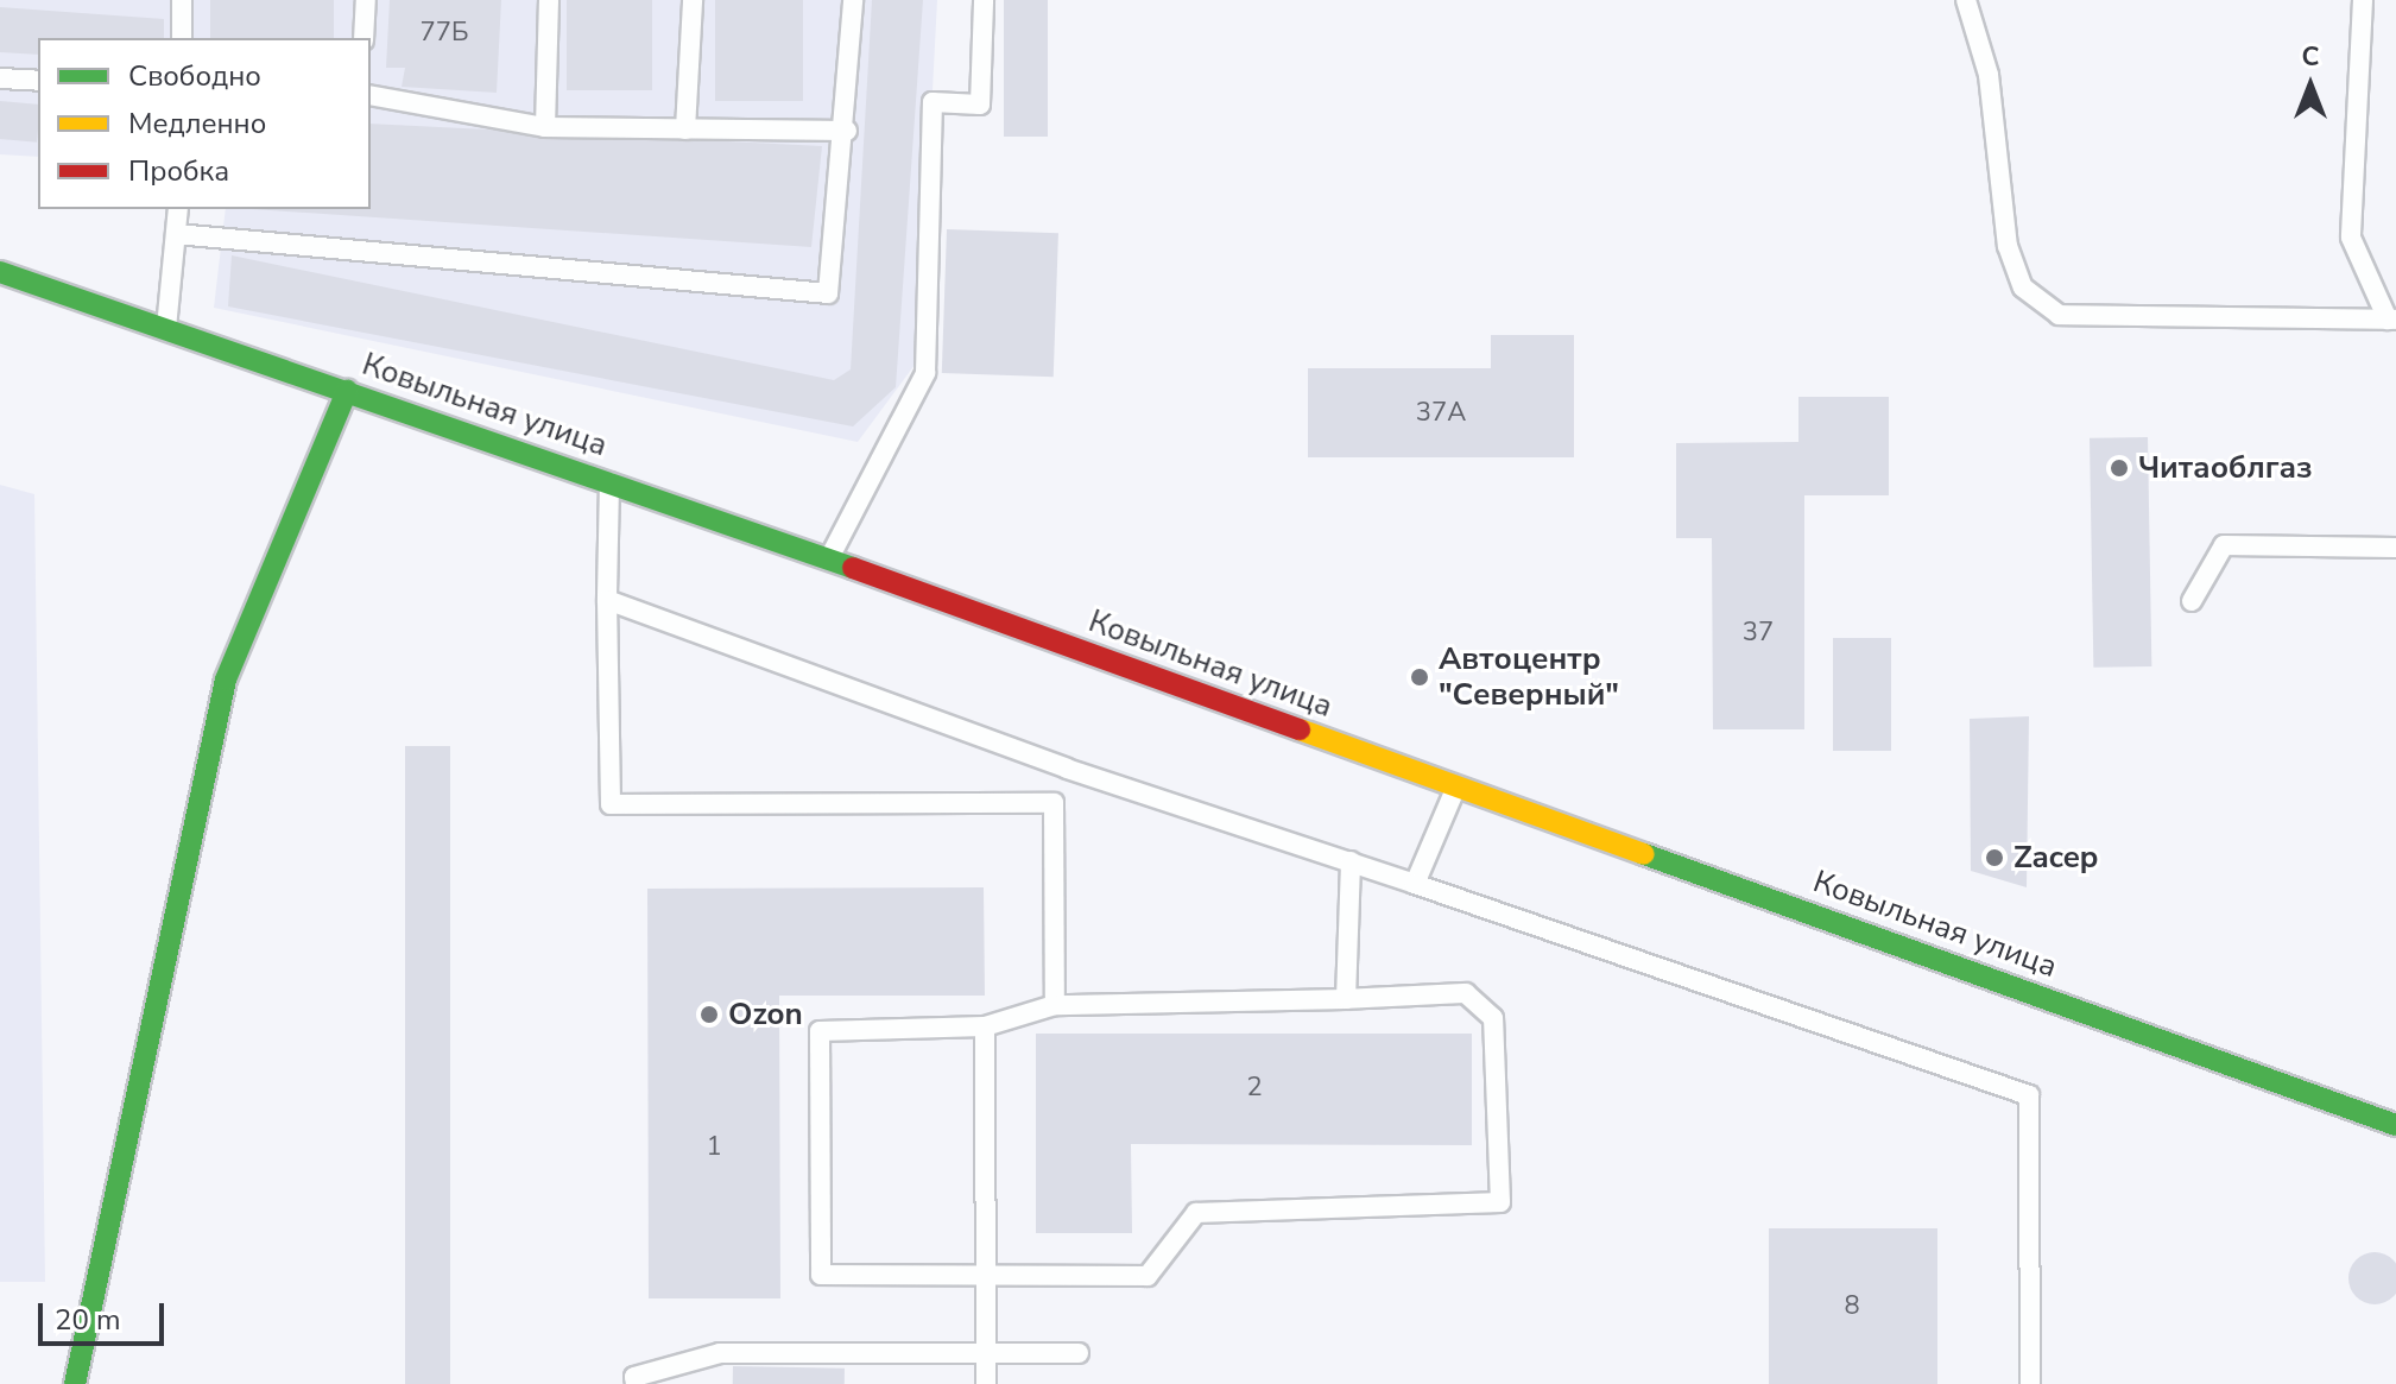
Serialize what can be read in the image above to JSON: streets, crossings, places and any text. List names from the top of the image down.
{
  "streets": {
    "main road": ["Ковыльная улица"]
  },
  "places": [
    "Читаоблгаз",
    "Автоцентр \"Северный\"",
    "Zacep",
    "Ozon"
  ],
  "house_numbers": [
    "77Б",
    "37А",
    "37",
    "2",
    "1",
    "8"
  ],
  "legend": ["Свободно", "Медленно", "Пробка"],
  "scale_bar": "20 m",
  "north": "top"
}
